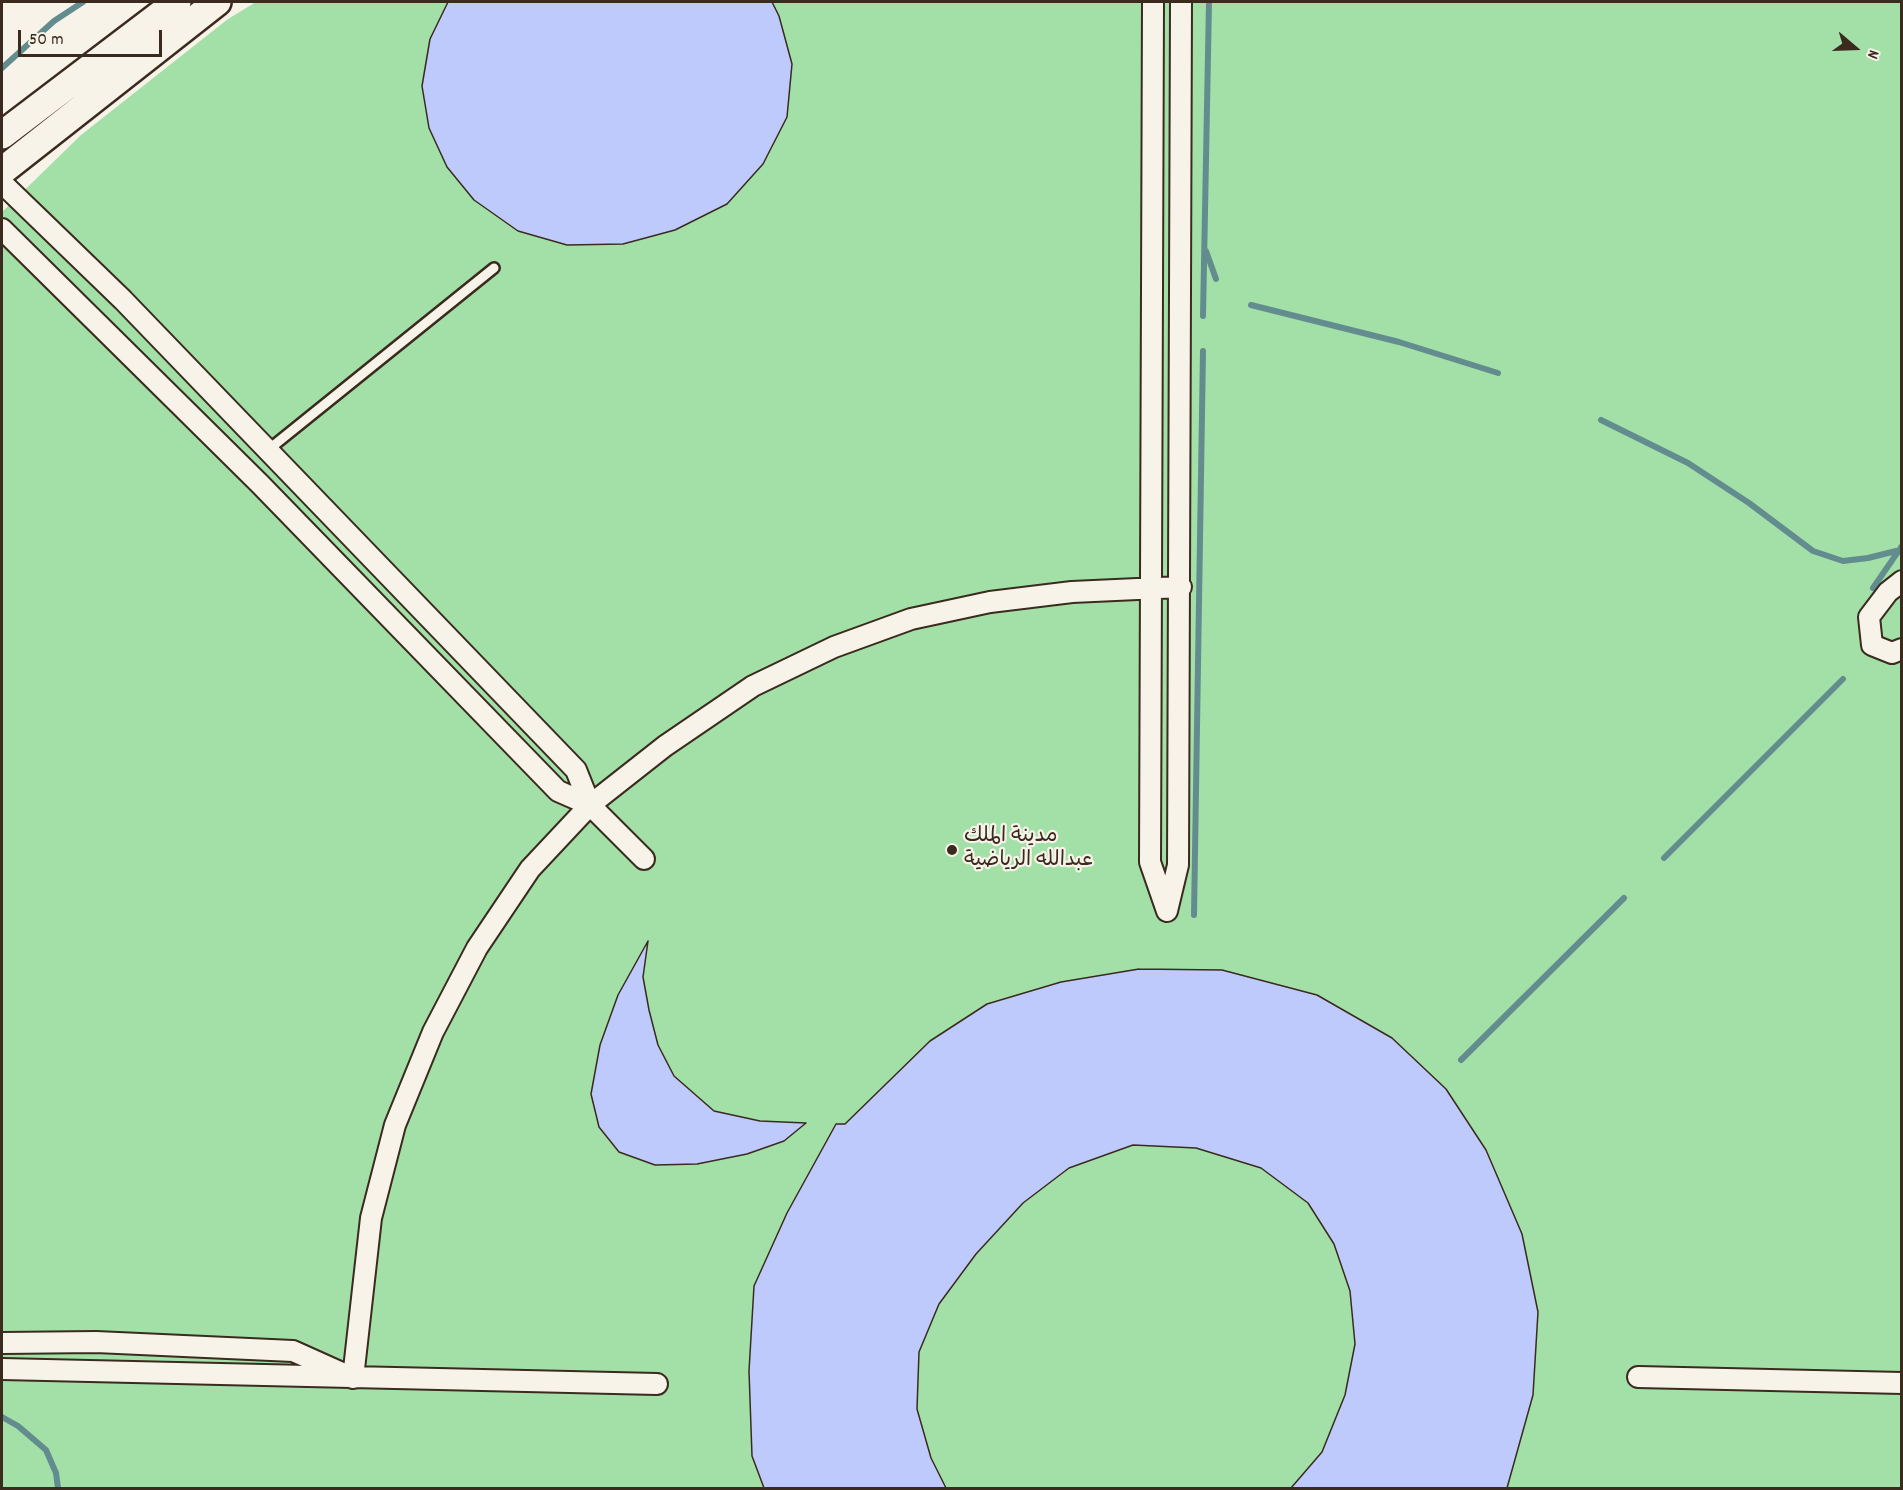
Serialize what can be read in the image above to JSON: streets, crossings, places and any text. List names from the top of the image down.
{
  "places": ["مدينة الملك عبدالله الرياضية"],
  "scale_bar": "50 m",
  "north": "right"
}
